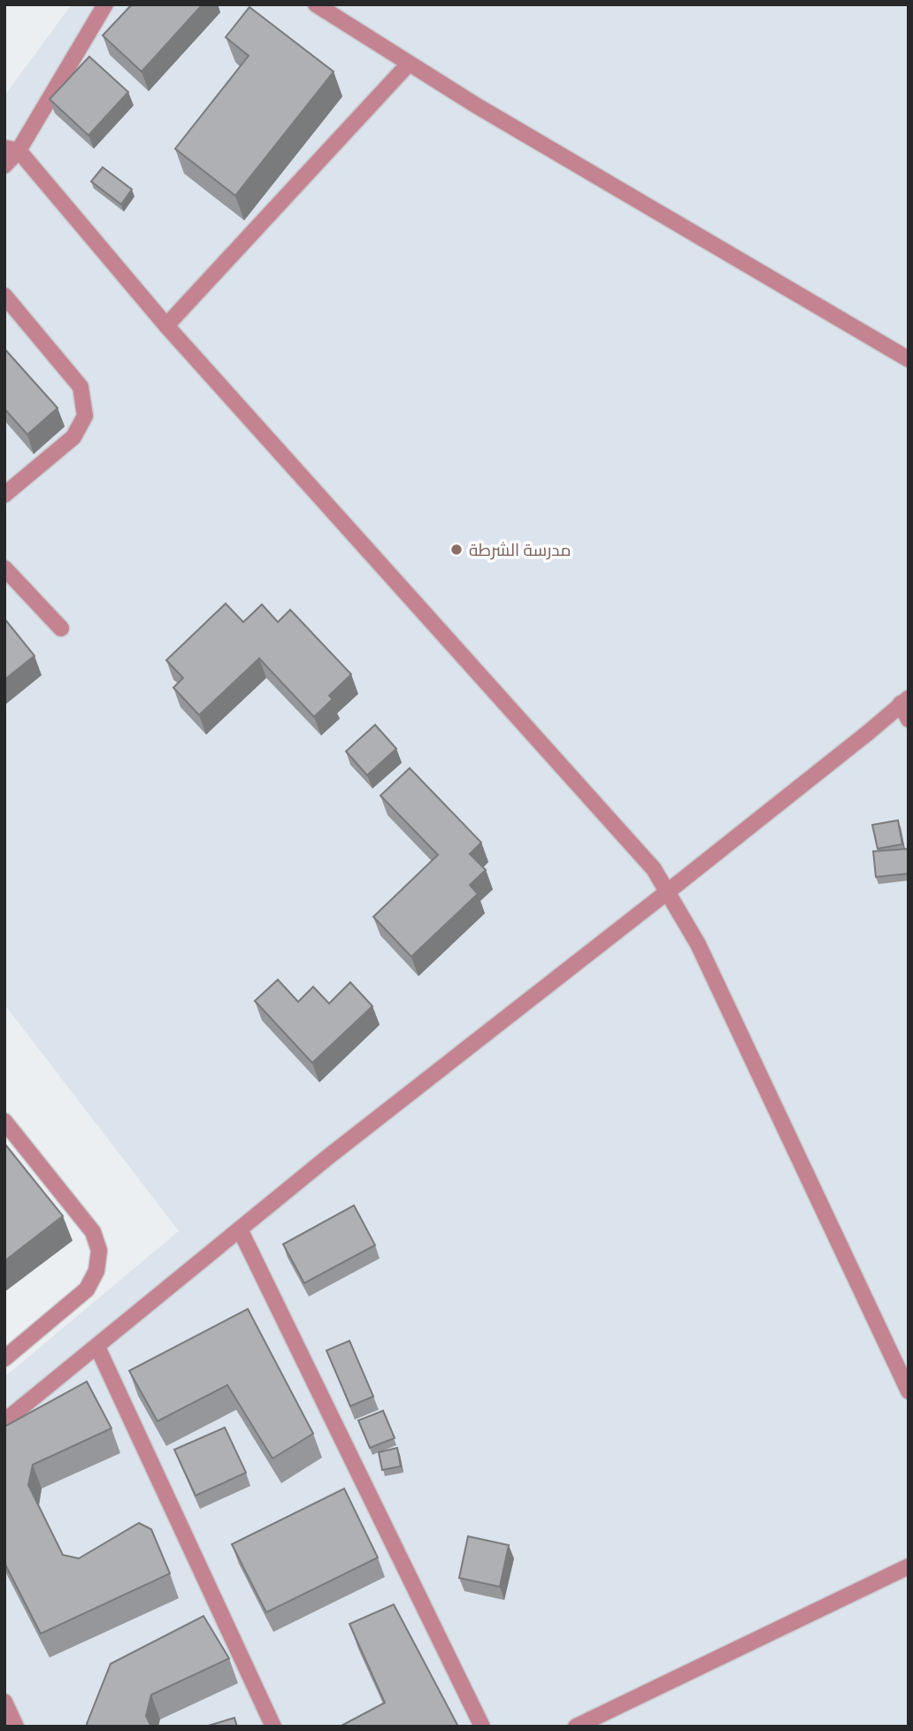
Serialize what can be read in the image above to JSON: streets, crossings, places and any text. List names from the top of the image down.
{
  "places": ["مدرسة الشرطة"]
}
